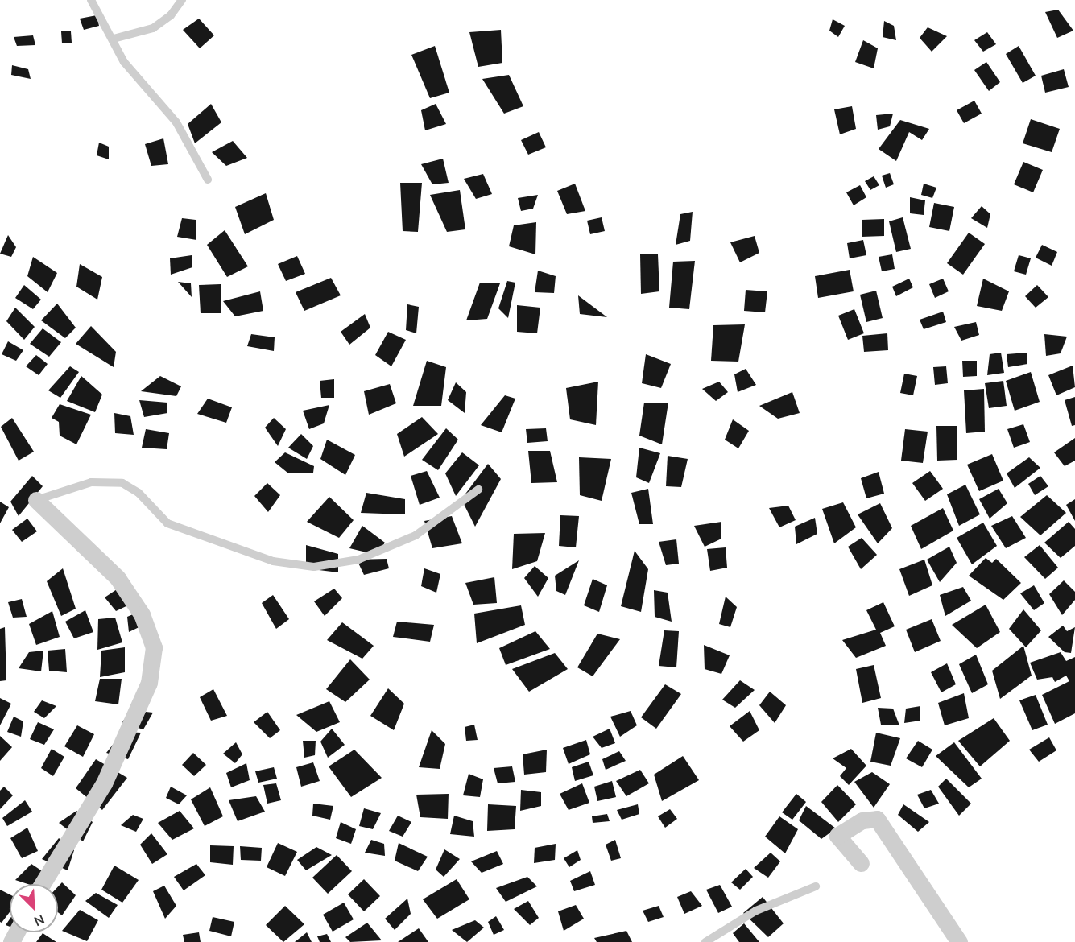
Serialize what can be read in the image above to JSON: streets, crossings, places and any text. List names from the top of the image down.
{
  "north": "bottom right"
}
